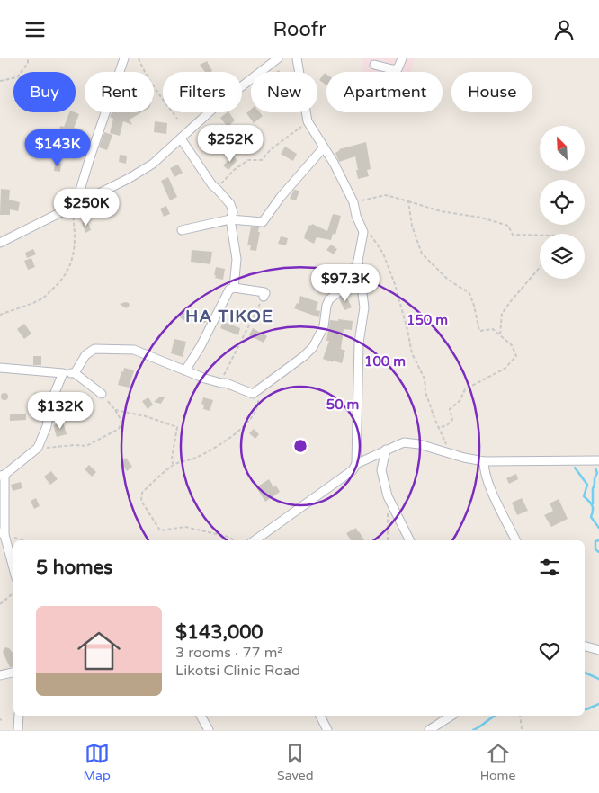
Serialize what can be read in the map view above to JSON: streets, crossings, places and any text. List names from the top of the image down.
{
  "districts": ["HA TIKOE"],
  "north": "top left",
  "page": {
    "header": "Roofr",
    "chip": [
      "Buy",
      "Rent",
      "Filters",
      "New",
      "Apartment",
      "House"
    ],
    "price": [
      "$252K",
      "$143K",
      "$250K",
      "$97.3K",
      "$132K"
    ],
    "heading": "5 homes",
    "list": [
      {
        "name": "$143,000",
        "note": "3 rooms · 77 m² · Likotsi Clinic Road"
      }
    ],
    "tabs": ["Map", "Saved", "Home"]
  },
  "rings": ["150 m", "100 m", "50 m"]
}
